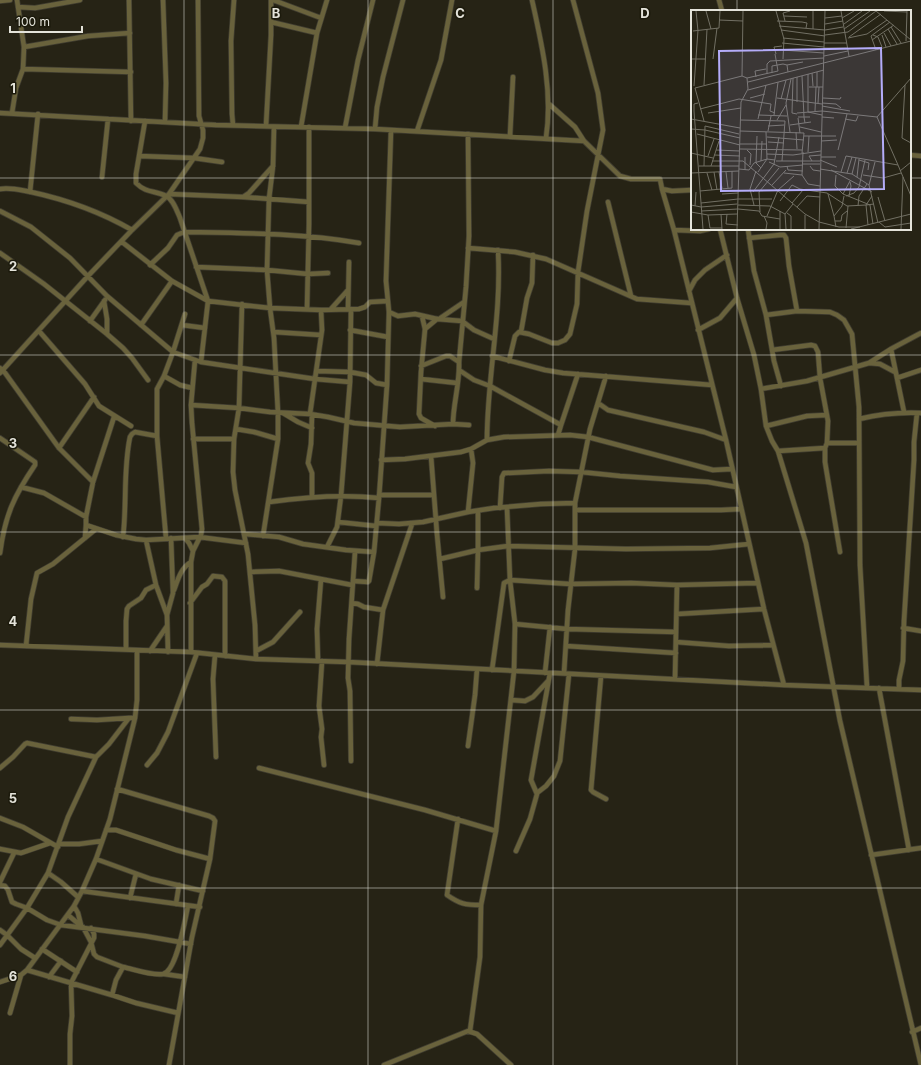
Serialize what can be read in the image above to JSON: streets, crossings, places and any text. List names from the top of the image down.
{
  "scale_bar": "100 m",
  "grid": {
    "columns": ["B", "C", "D"],
    "rows": [
      "1",
      "2",
      "3",
      "4",
      "5",
      "6"
    ]
  }
}
